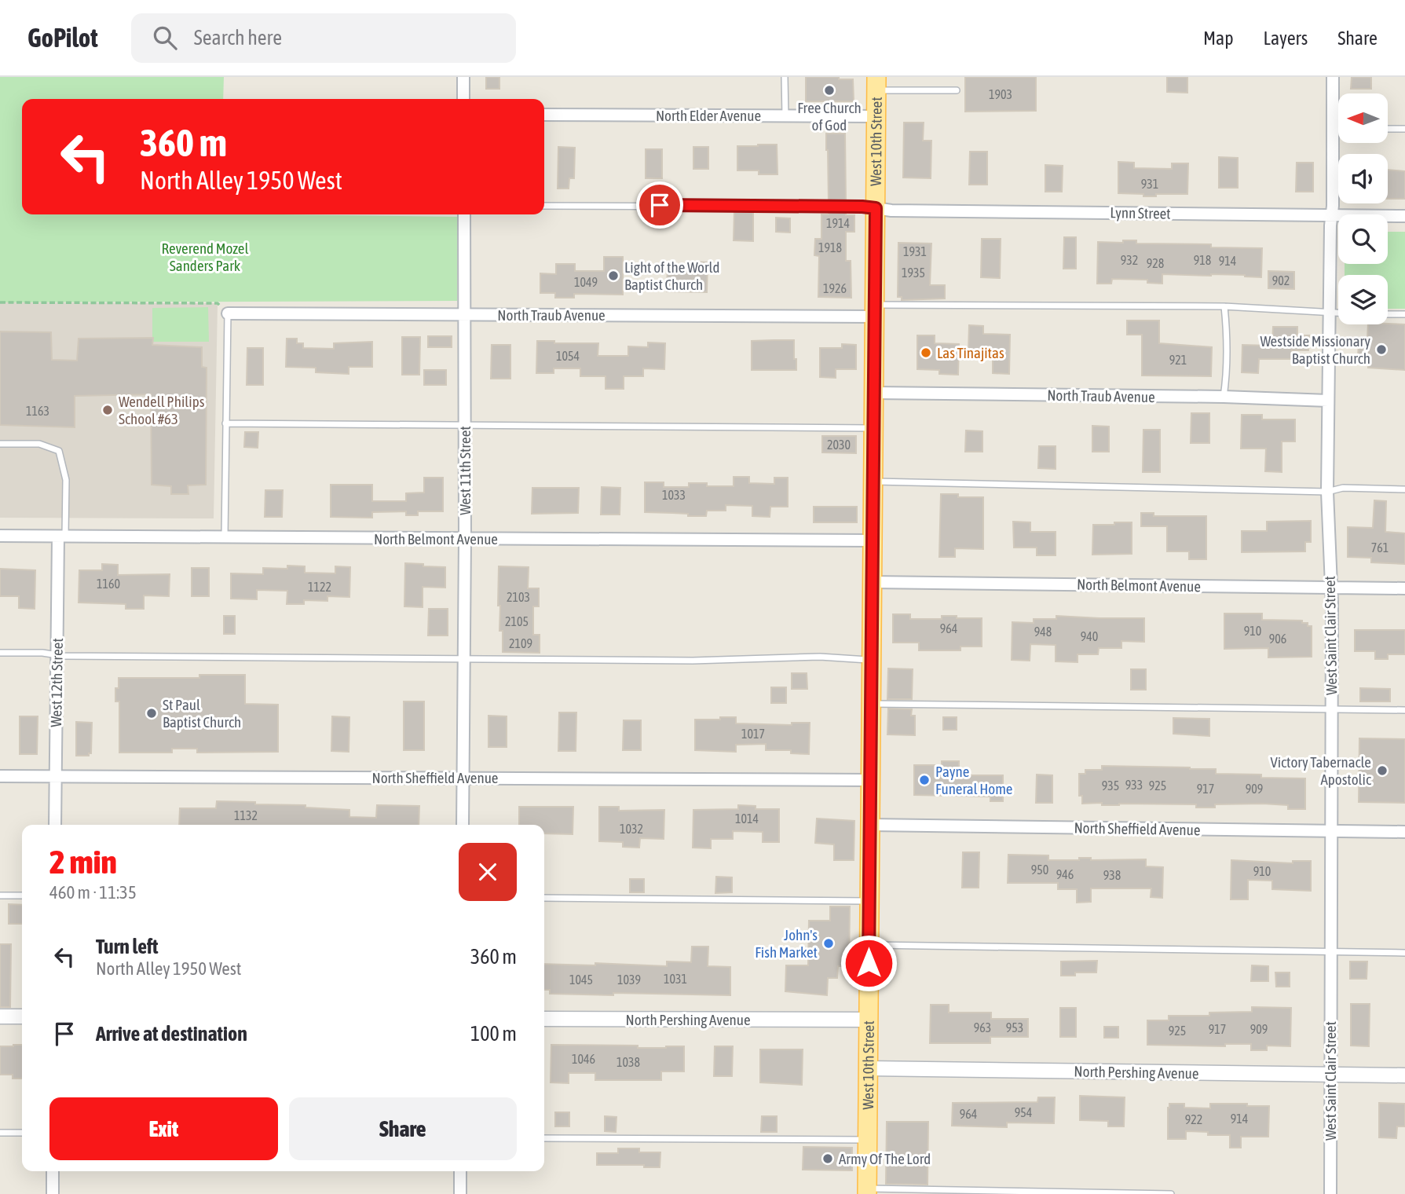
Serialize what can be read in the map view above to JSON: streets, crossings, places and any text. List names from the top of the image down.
{
  "streets": {
    "main road": ["West 10th Street"],
    "street": [
      "North Elder Avenue",
      "Lynn Street",
      "North Traub Avenue",
      "West 11th Street",
      "North Belmont Avenue",
      "West Saint Clair Street",
      "West 12th Street",
      "North Sheffield Avenue",
      "North Pershing Avenue"
    ]
  },
  "crossings": [
    ["North Elder Avenue", "West 10th Street"],
    ["West 10th Street", "Lynn Street"],
    ["West 10th Street", "North Traub Avenue"],
    ["West 10th Street", "North Belmont Avenue"],
    ["West 10th Street", "North Sheffield Avenue"],
    ["West 10th Street", "North Pershing Avenue"],
    ["Lynn Street", "West Saint Clair Street"],
    ["North Traub Avenue", "West 11th Street"],
    ["North Traub Avenue", "West Saint Clair Street"],
    ["West 11th Street", "North Belmont Avenue"],
    ["West 11th Street", "North Sheffield Avenue"],
    ["North Belmont Avenue", "West Saint Clair Street"],
    ["North Belmont Avenue", "West 12th Street"],
    ["West Saint Clair Street", "North Sheffield Avenue"],
    ["West Saint Clair Street", "North Pershing Avenue"],
    ["West 12th Street", "North Sheffield Avenue"]
  ],
  "parks": ["Reverend Mozel Sanders Park"],
  "places": [
    "Free Church of God",
    "Light of the World Baptist Church",
    "Westside Missionary Baptist Church",
    "Las Tinajitas",
    "Wendell Philips School #63",
    "St Paul Baptist Church",
    "Victory Tabernacle Apostolic",
    "Payne Funeral Home",
    "John's Fish Market",
    "Army Of The Lord"
  ],
  "house_numbers": [
    "1903",
    "931",
    "1914",
    "1918",
    "1931",
    "932",
    "918",
    "914",
    "928",
    "1935",
    "902",
    "1049",
    "1926",
    "1054",
    "921",
    "1163",
    "2030",
    "1033",
    "761",
    "1160",
    "1122",
    "2103",
    "2105",
    "964",
    "910",
    "948",
    "940",
    "906",
    "2109",
    "1017",
    "933",
    "935",
    "925",
    "917",
    "909",
    "1132",
    "1014",
    "1032",
    "950",
    "910",
    "946",
    "938",
    "1031",
    "1045",
    "1039",
    "963",
    "953",
    "917",
    "909",
    "925",
    "1046",
    "1038",
    "954",
    "964",
    "914",
    "922"
  ],
  "north": "left",
  "page": {
    "header": "GoPilot",
    "search": "Search here",
    "nav": ["Map", "Layers", "Share"],
    "turn": ["360 m", "North Alley 1950 West"],
    "heading": ["2 min", "460 m · 11:35"],
    "list": [
      {
        "name": "Turn left",
        "note": "North Alley 1950 West",
        "value": "360 m"
      },
      {
        "name": "Arrive at destination",
        "value": "100 m"
      }
    ],
    "buttons": ["Exit", "Share"]
  }
}
